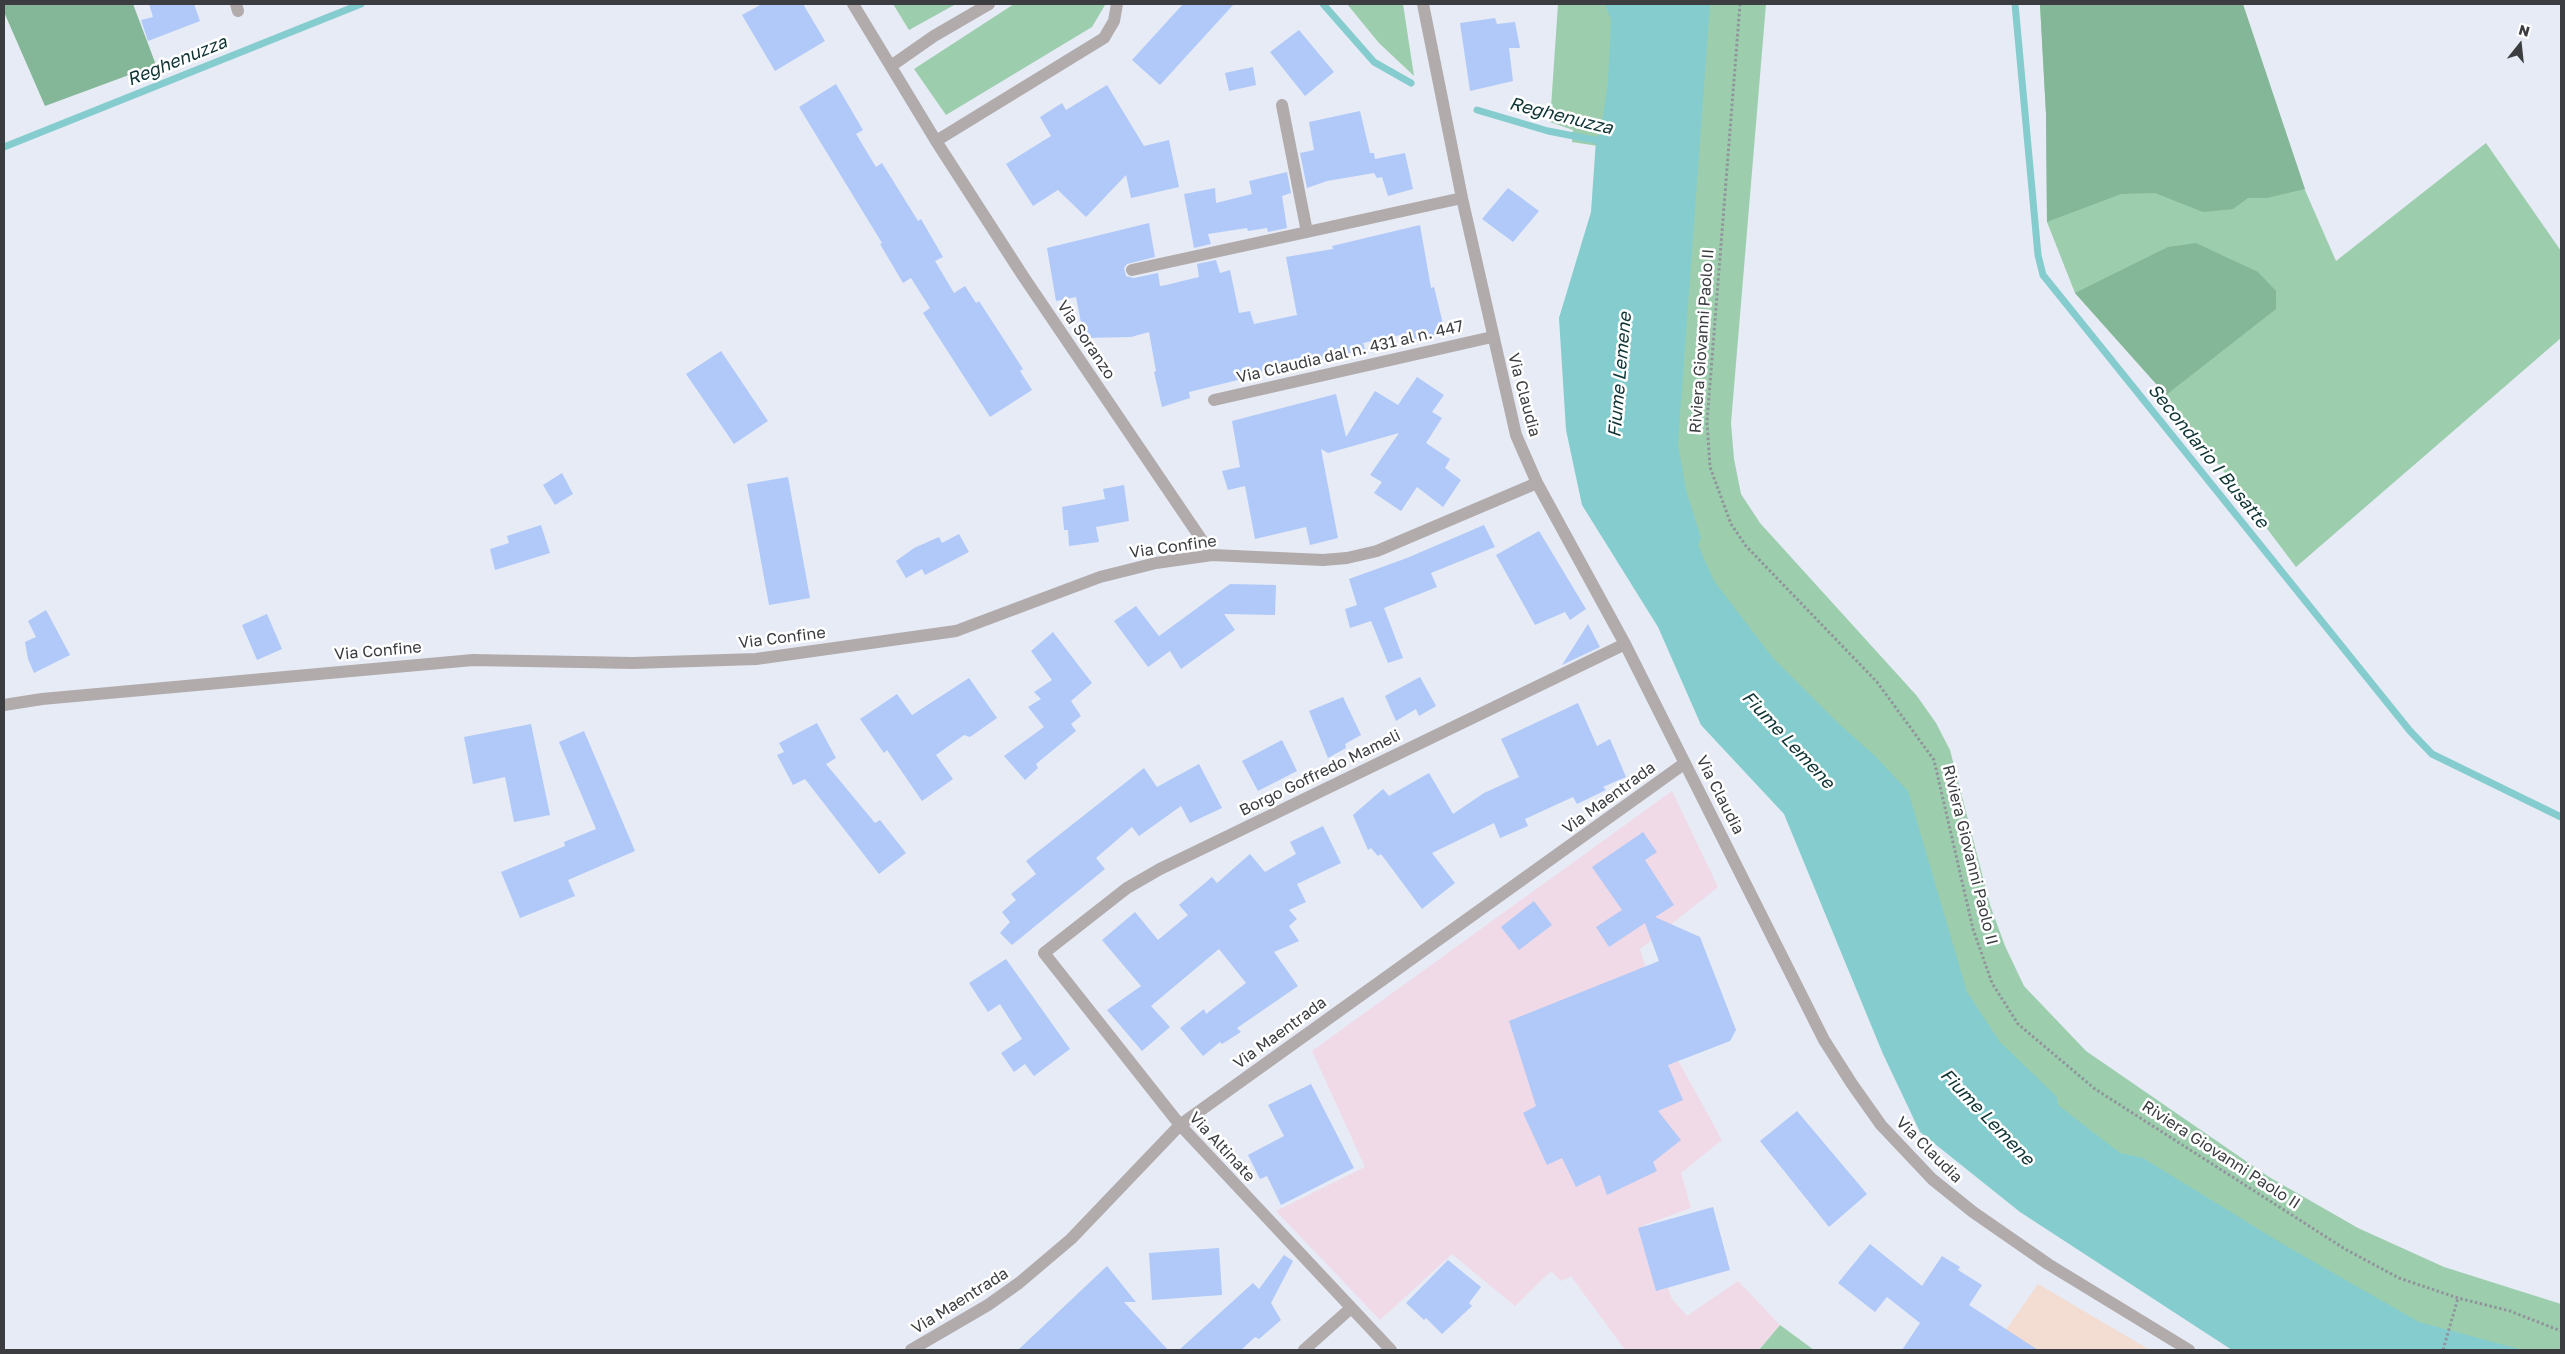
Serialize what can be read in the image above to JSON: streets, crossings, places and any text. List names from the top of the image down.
{
  "streets": {
    "street": [
      "Via Soranzo",
      "Via Claudia dal n. 431 al n. 447",
      "Via Claudia",
      "Via Confine",
      "Borgo Goffredo Mameli",
      "Via Maentrada",
      "Via Altinate"
    ],
    "path": ["Riviera Giovanni Paolo II"]
  },
  "crossings": [
    ["Via Soranzo", "Via Confine"],
    ["Via Claudia dal n. 431 al n. 447", "Via Claudia"],
    ["Via Claudia", "Via Confine"],
    ["Via Claudia", "Borgo Goffredo Mameli"],
    ["Via Claudia", "Via Maentrada"],
    ["Borgo Goffredo Mameli", "Via Altinate"],
    ["Via Maentrada", "Via Altinate"]
  ],
  "water": ["Reghenuzza", "Fiume Lemene", "Secondario I Busatte"],
  "north": "top"
}
